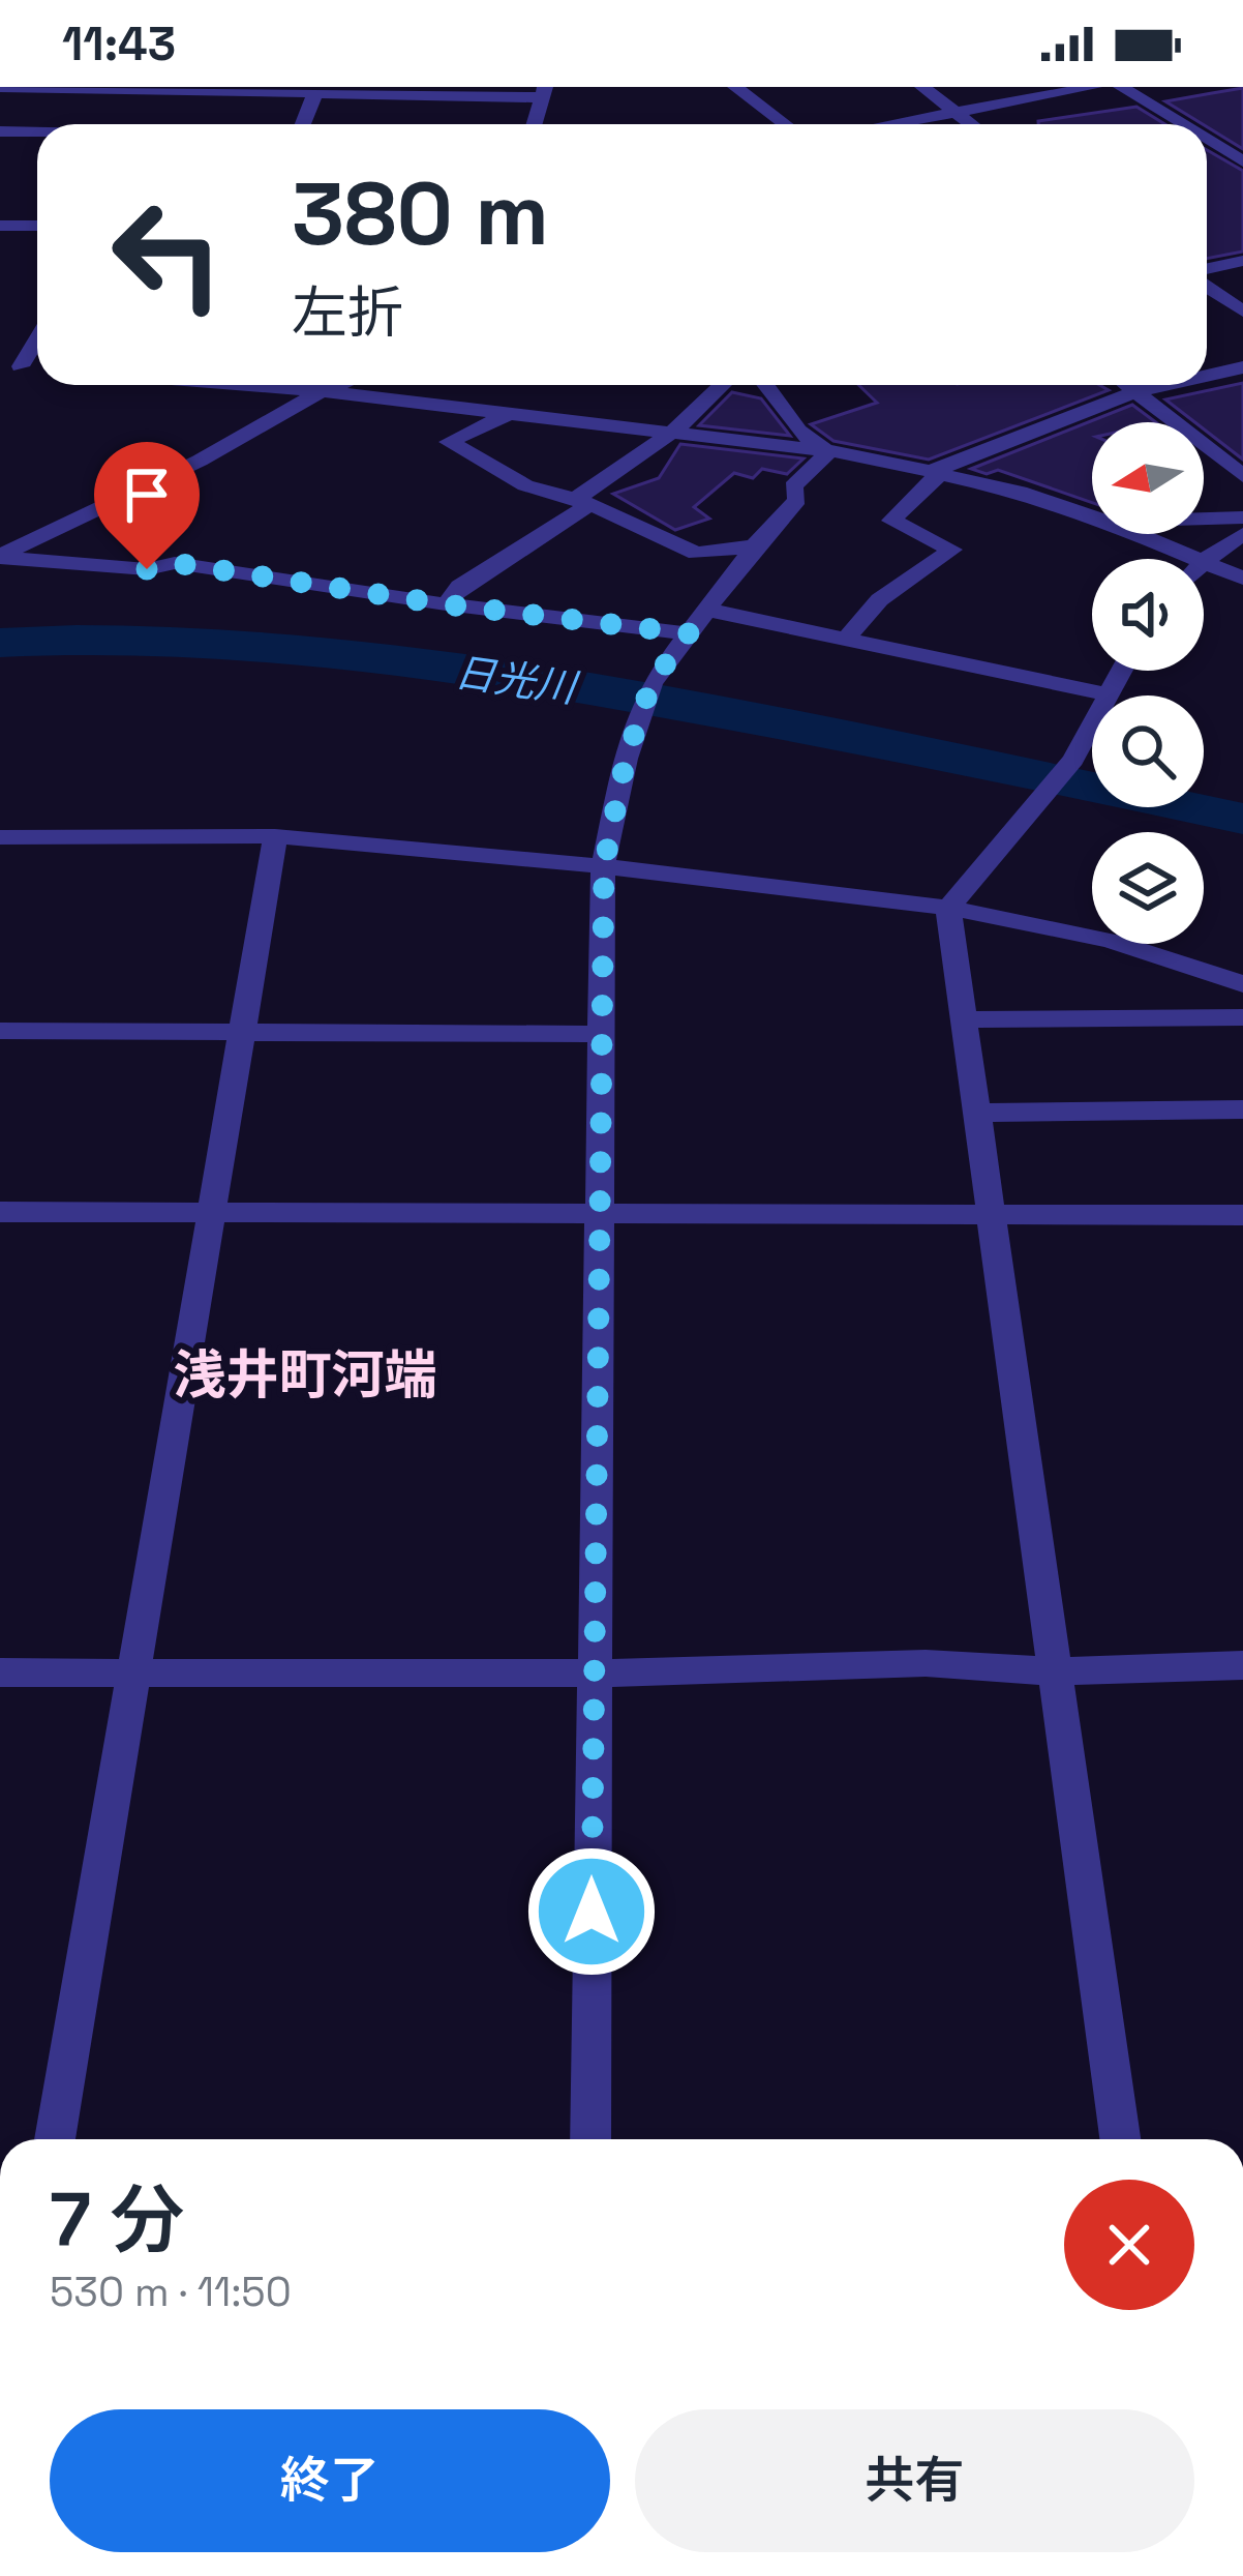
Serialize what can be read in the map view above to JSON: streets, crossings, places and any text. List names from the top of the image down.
{
  "districts": ["浅井町河端"],
  "water": ["日光川"],
  "north": "left",
  "page": {
    "status": "11:43",
    "turn": ["380 m", "左折"],
    "heading": ["7 分", "530 m · 11:50"],
    "buttons": ["終了", "共有"]
  }
}
